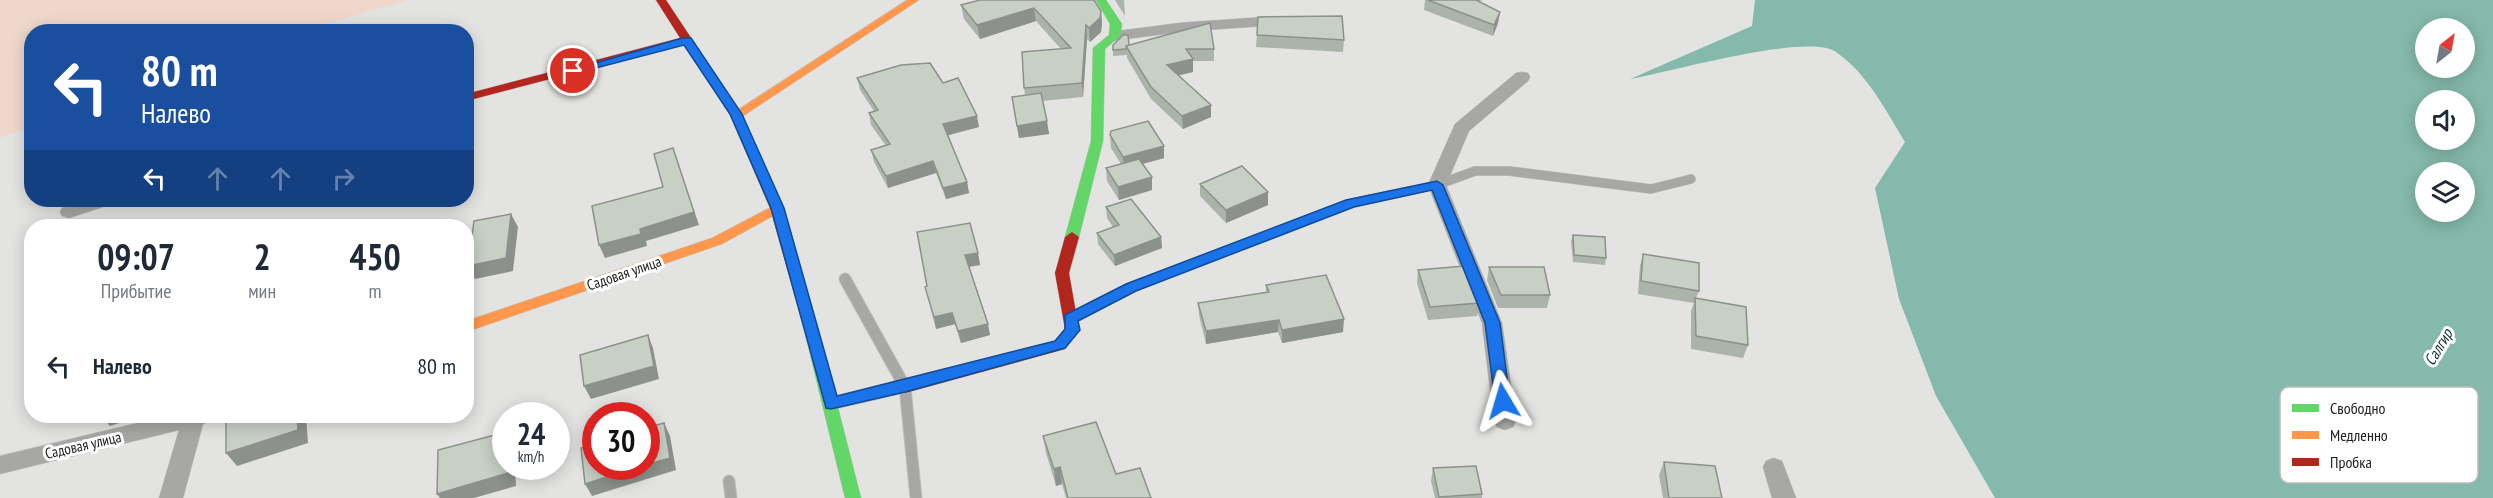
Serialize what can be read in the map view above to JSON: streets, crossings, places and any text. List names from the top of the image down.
{
  "streets": {
    "street": ["Садовая улица"]
  },
  "water": ["Салгир"],
  "legend": ["Свободно", "Медленно", "Пробка"],
  "north": "top right",
  "page": {
    "turn": ["80 m", "Налево"],
    "eta": [
      "09:07",
      "Прибытие",
      "2",
      "мин",
      "450",
      "m"
    ],
    "list": [
      {
        "name": "Налево",
        "value": "80 m"
      }
    ],
    "speed": "24 km/h",
    "limit": "30"
  }
}
